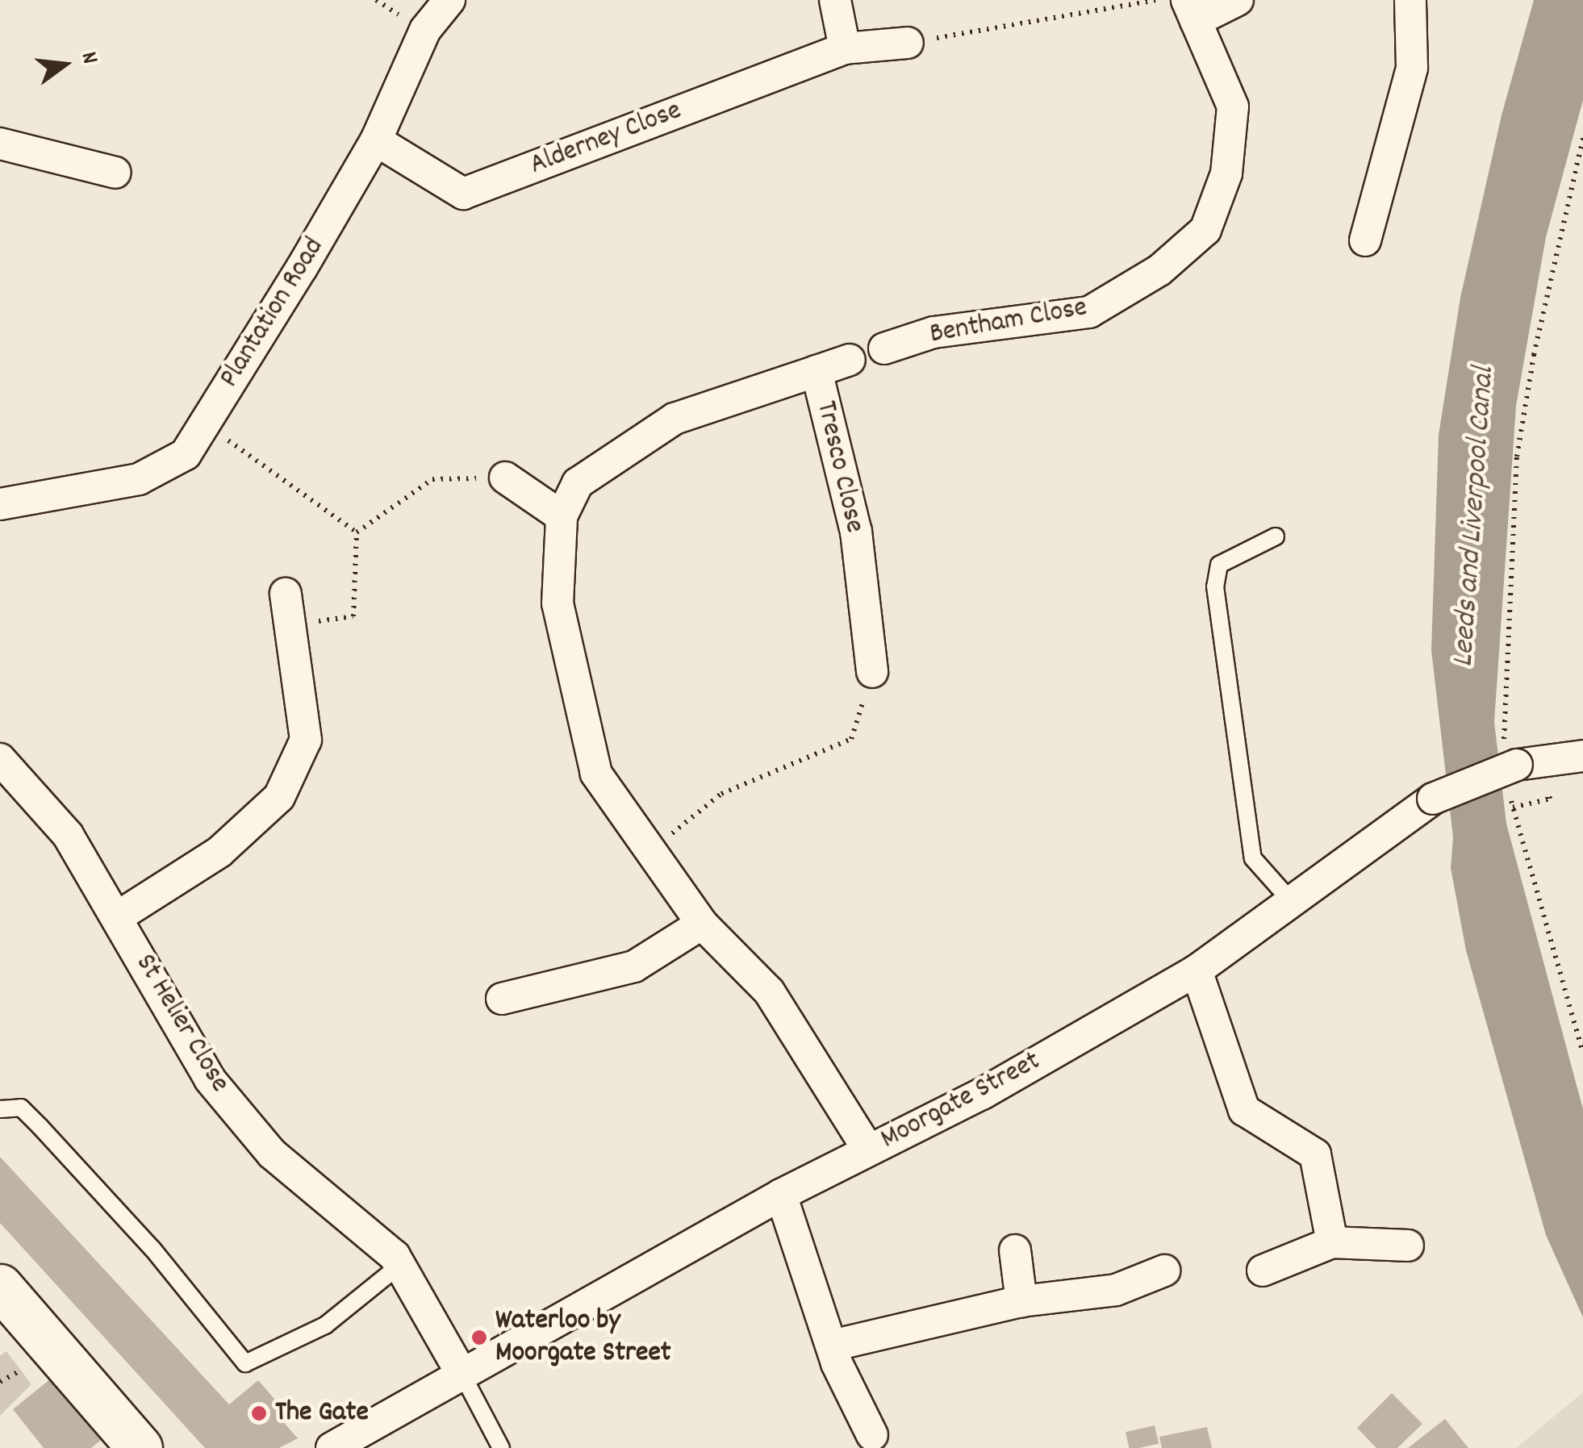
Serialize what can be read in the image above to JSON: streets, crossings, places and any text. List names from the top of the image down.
{
  "streets": {
    "street": [
      "Alderney Close",
      "Plantation Road",
      "Bentham Close",
      "Tresco Close",
      "St Helier Close",
      "Moorgate Street"
    ]
  },
  "crossings": [
    ["Alderney Close", "Plantation Road"],
    ["Tresco Close", "Moorgate Street"]
  ],
  "water": ["Leeds and Liverpool Canal"],
  "places": ["Waterloo by Moorgate Street", "The Gate"],
  "north": "right"
}
